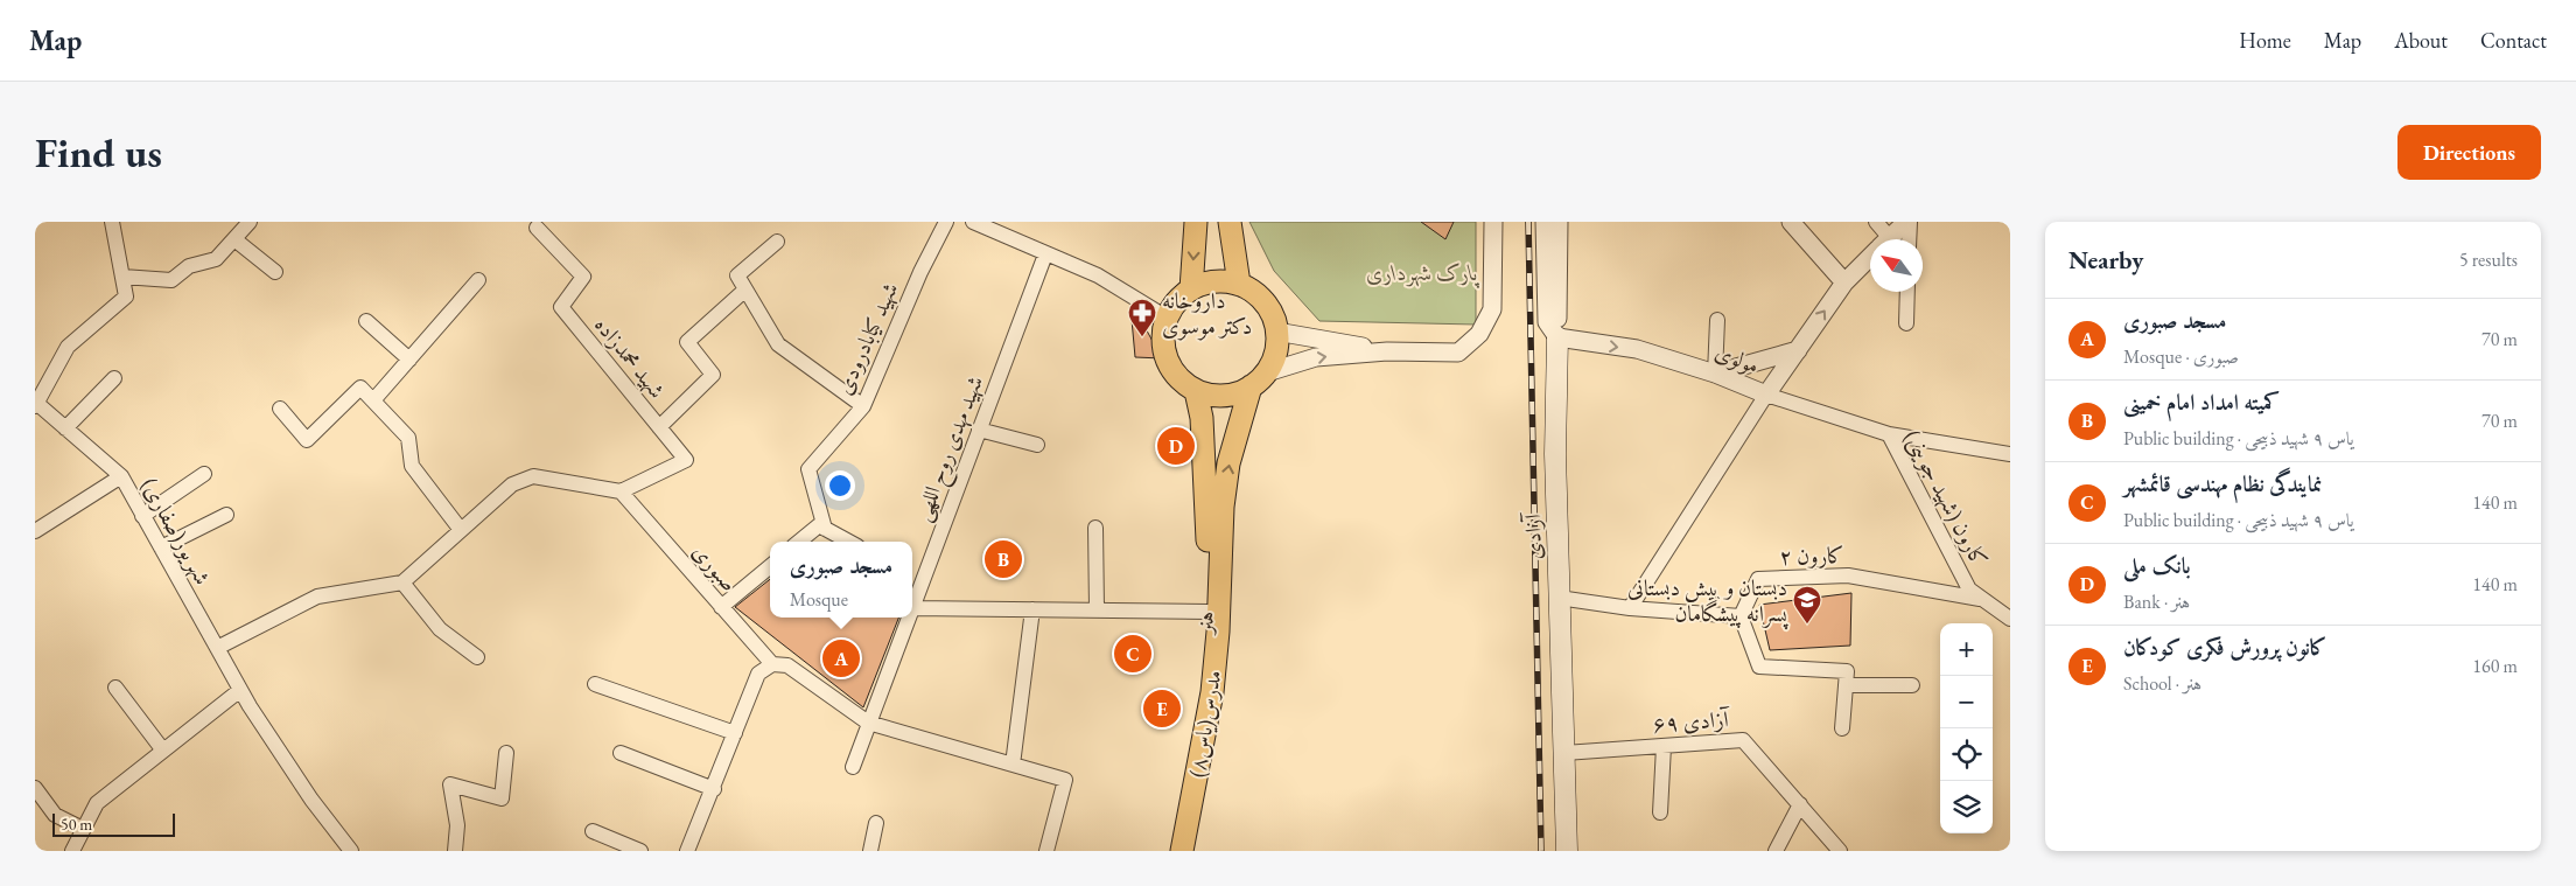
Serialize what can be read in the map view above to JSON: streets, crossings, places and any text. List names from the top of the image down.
{
  "streets": {
    "main road": ["آزادی", "هنر", "مدرس(یاس۸)"],
    "street": [
      "شهید کیابادرودی",
      "شهید محمدزاده",
      "مولوی",
      "شهید مهدی روح اللهی",
      "کارون (شهید جوینی)",
      "شهریور(صفاری)",
      "کارون ۲",
      "صبوری",
      "آزادی ۶۹"
    ]
  },
  "crossings": [
    ["شهید محمدزاده", "صبوری"],
    ["مولوی", "کارون (شهید جوینی)"],
    ["مولوی", "آزادی"],
    ["شهید مهدی روح اللهی", "صبوری"],
    ["کارون (شهید جوینی)", "کارون ۲"],
    ["آزادی", "آزادی ۶۹"],
    ["هنر", "مدرس(یاس۸)"]
  ],
  "one_way": ["مولوی", "مدرس(یاس۸)"],
  "parks": ["پارک شهرداری"],
  "places": {
    "pharmacy": ["داروخانه دکتر موسوی"],
    "school or university": ["دبستان و پیش دبستانی پسرانه پیشگامان"]
  },
  "scale_bar": "50 m",
  "north": "top left",
  "page": {
    "header": "Map",
    "nav": [
      "Home",
      "Map",
      "About",
      "Contact"
    ],
    "buttons": "Directions",
    "title": "Find us",
    "heading": ["Nearby", "5 results"],
    "list": [
      {
        "mark": "A",
        "name": "مسجد صبوری",
        "note": "Mosque · صبوری",
        "value": "70 m"
      },
      {
        "mark": "B",
        "name": "کمیته امداد امام خمینی",
        "note": "Public building · یاس ۹ شهید ذبیحی",
        "value": "70 m"
      },
      {
        "mark": "C",
        "name": "نمایندگی نظام مهندسی قائمشهر",
        "note": "Public building · یاس ۹ شهید ذبیحی",
        "value": "140 m"
      },
      {
        "mark": "D",
        "name": "بانک ملی",
        "note": "Bank · هنر",
        "value": "140 m"
      },
      {
        "mark": "E",
        "name": "کانون پرورش فکری کودکان",
        "note": "School · هنر",
        "value": "160 m"
      }
    ],
    "pins": [
      "D",
      "B",
      "C",
      "A",
      "E"
    ],
    "popup": ["مسجد صبوری", "Mosque"],
    "map_buttons": ["+", "−"],
    "scale": "50 m"
  }
}
